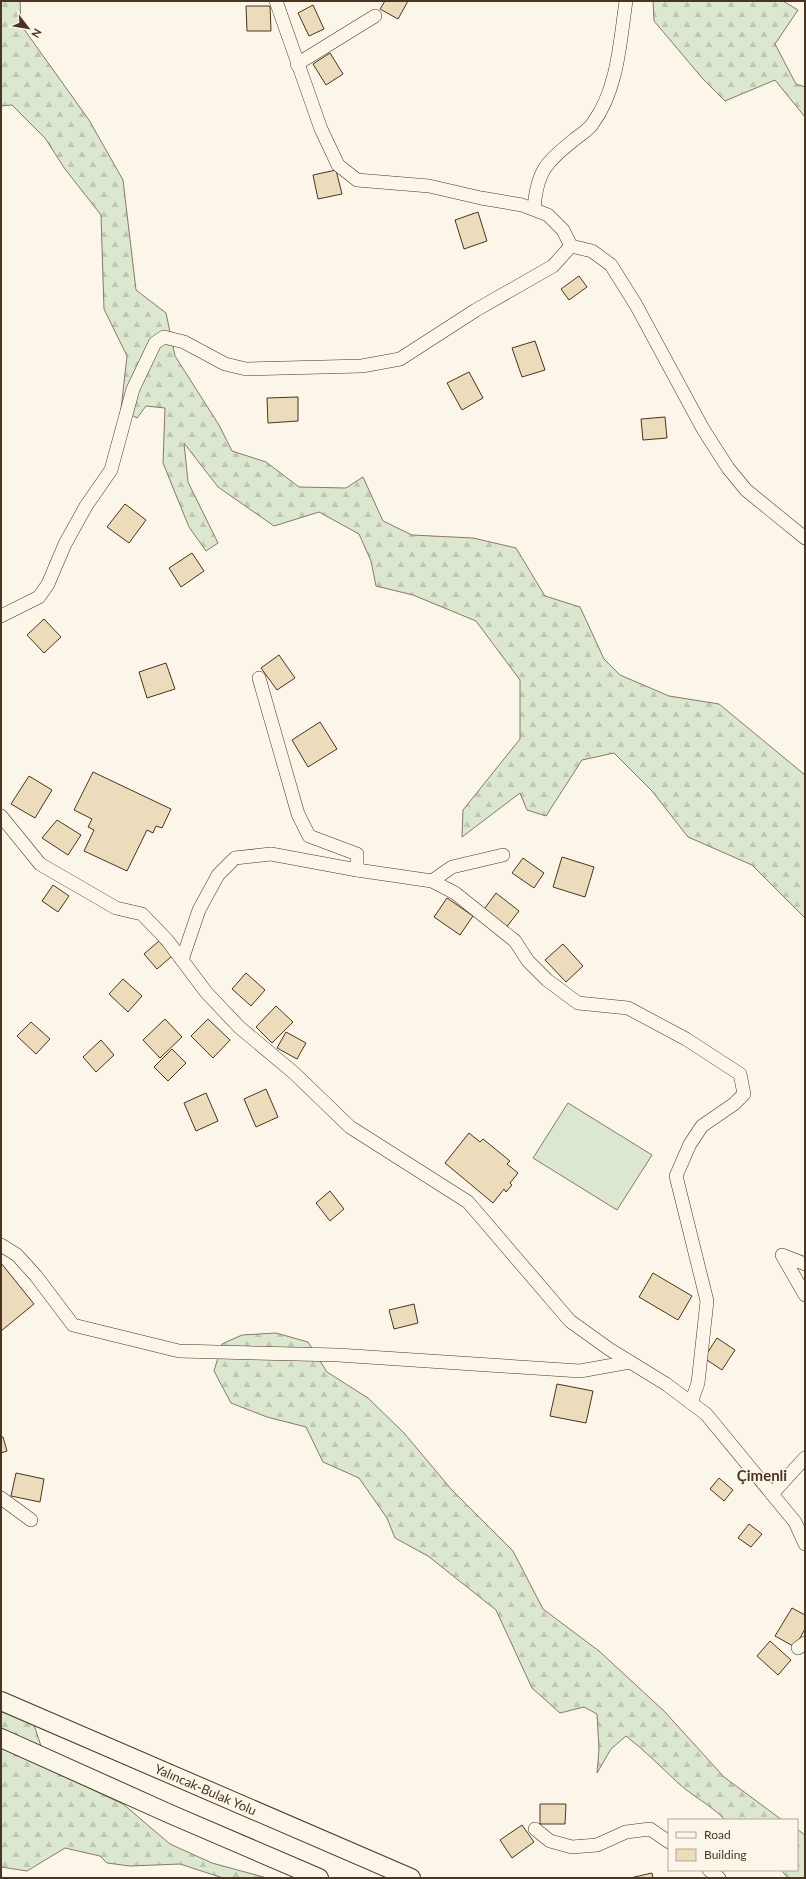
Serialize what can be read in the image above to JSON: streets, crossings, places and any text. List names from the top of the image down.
{
  "streets": {
    "main road": ["Yalıncak-Bulak Yolu"]
  },
  "districts": ["Çimenli"],
  "legend": ["Road", "Building"],
  "north": "bottom right"
}
